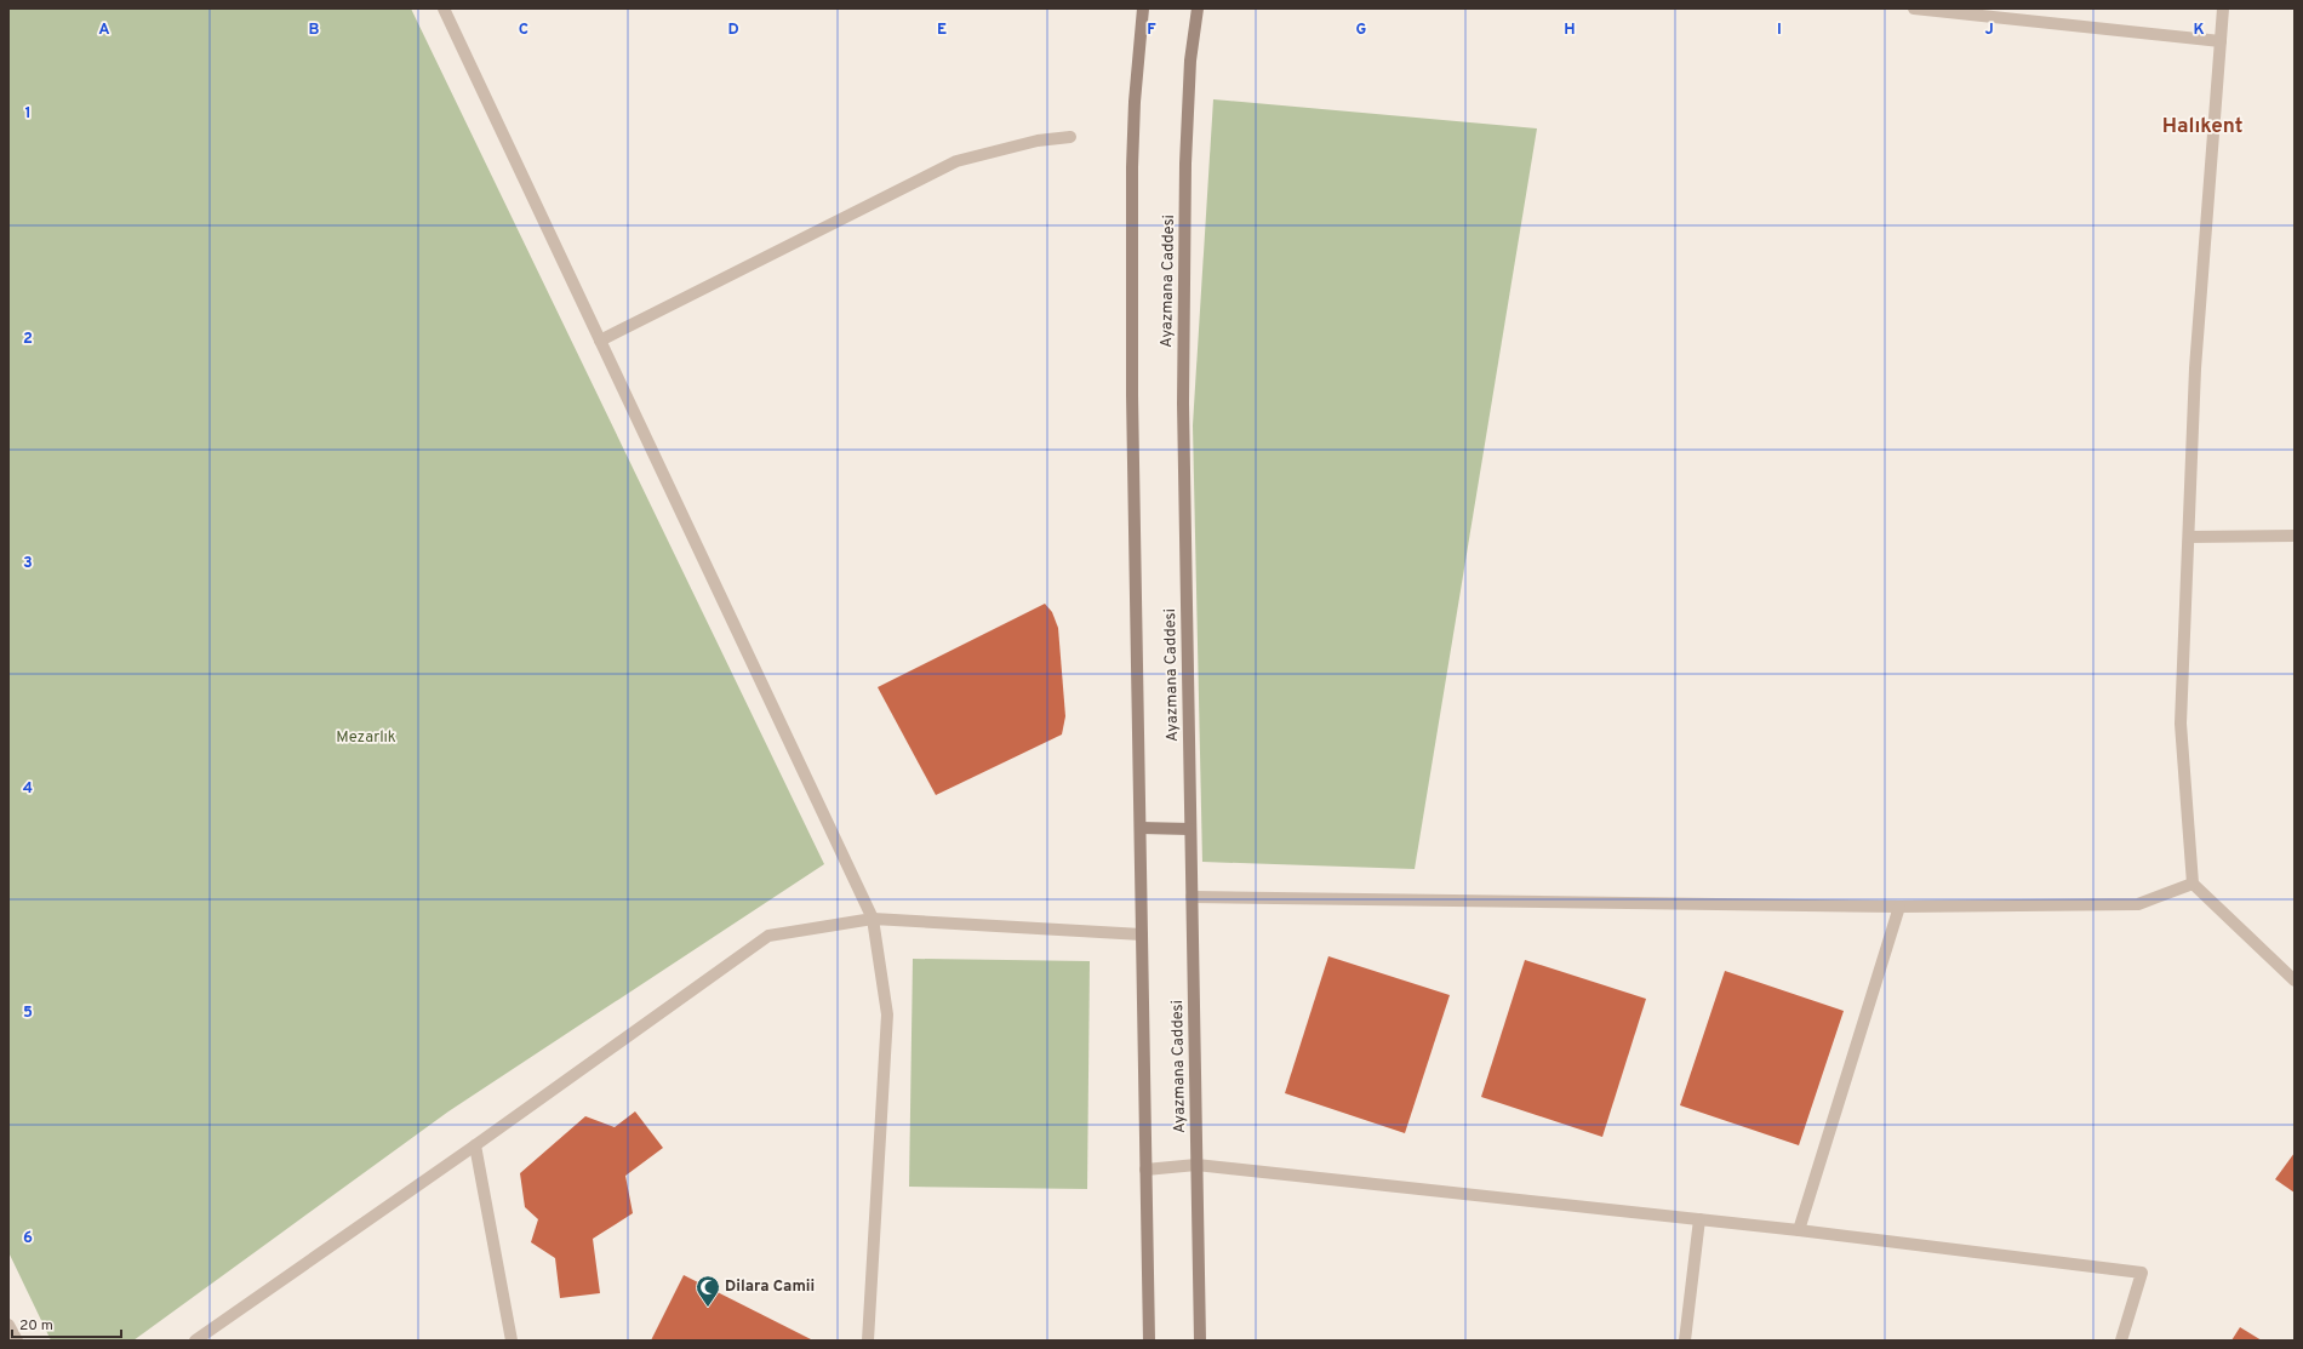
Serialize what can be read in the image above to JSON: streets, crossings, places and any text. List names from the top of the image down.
{
  "streets": {
    "main road": ["Ayazmana Caddesi"]
  },
  "districts": ["Halıkent"],
  "parks": ["Mezarlık"],
  "places": {
    "mosque": ["Dilara Camii"]
  },
  "scale_bar": "20 m",
  "grid": {
    "columns": [
      "A",
      "B",
      "C",
      "D",
      "E",
      "F",
      "G",
      "H",
      "I",
      "J",
      "K"
    ],
    "rows": [
      "1",
      "2",
      "3",
      "4",
      "5",
      "6"
    ]
  }
}
